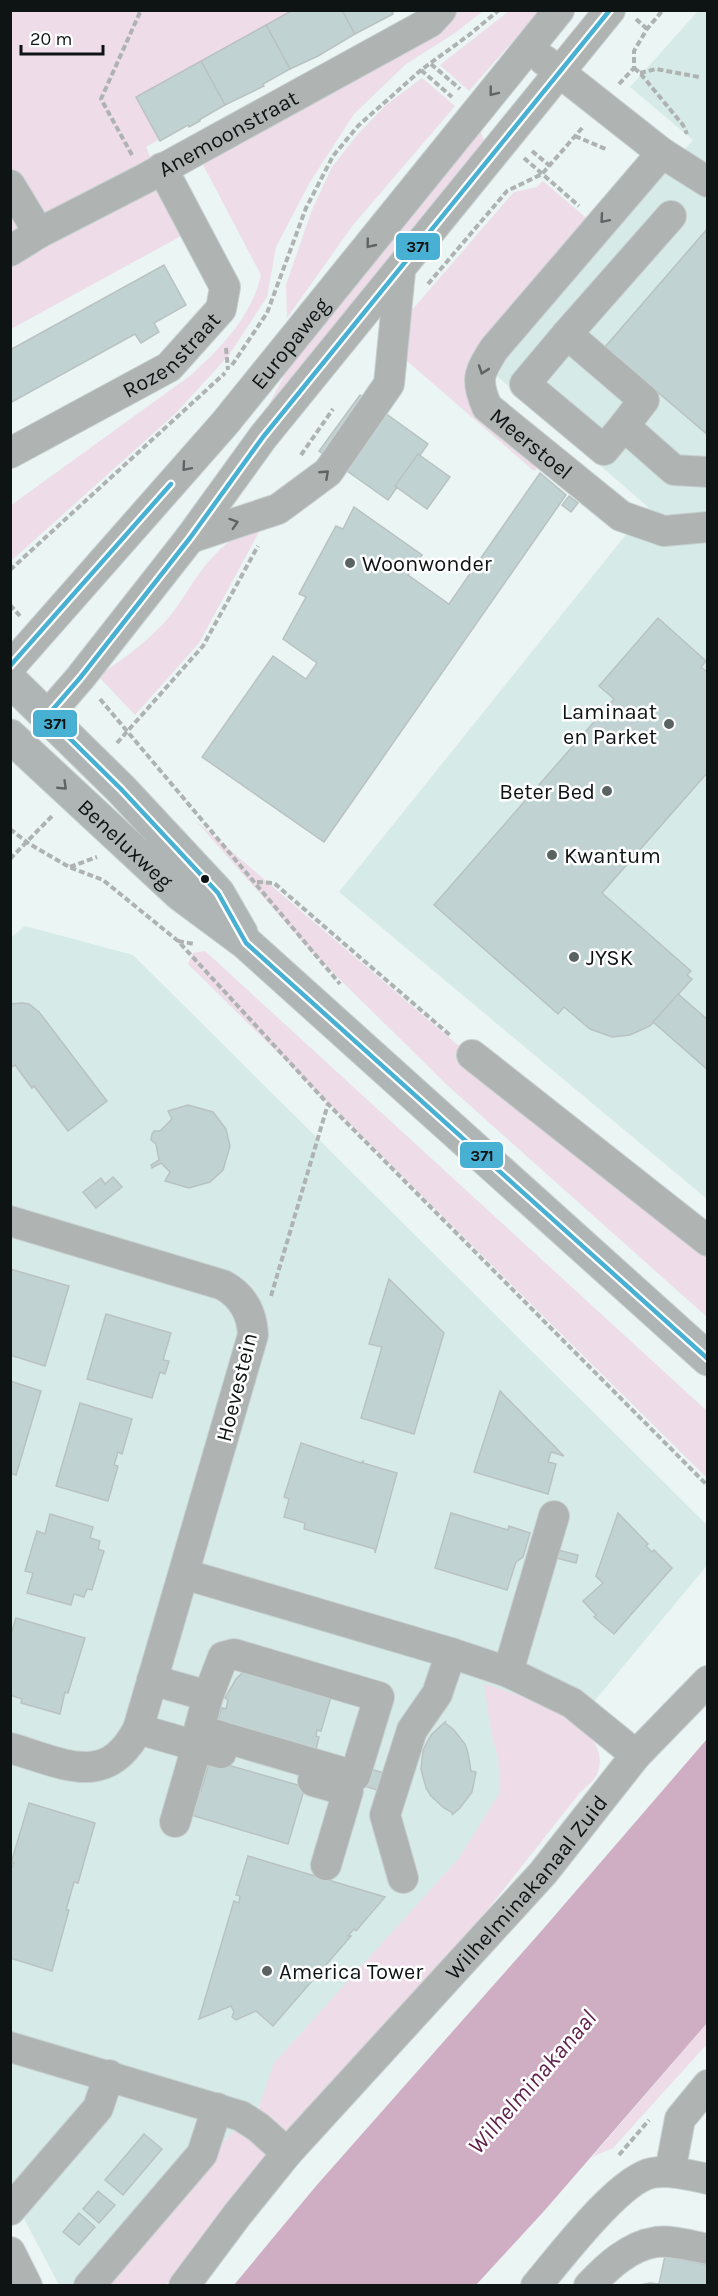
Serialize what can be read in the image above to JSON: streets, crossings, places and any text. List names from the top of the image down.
{
  "streets": {
    "main road": ["Beneluxweg"],
    "street": [
      "Anemoonstraat",
      "Europaweg",
      "Rozenstraat",
      "Meerstoel",
      "Hoevestein",
      "Wilhelminakanaal Zuid"
    ]
  },
  "crossings": [
    ["Anemoonstraat", "Rozenstraat"],
    ["Europaweg", "Beneluxweg"]
  ],
  "water": ["Wilhelminakanaal"],
  "places": [
    "Woonwonder",
    "Laminaat en Parket",
    "Beter Bed",
    "Kwantum",
    "JYSK",
    "America Tower"
  ],
  "lines": ["transit line 371"],
  "scale_bar": "20 m"
}
